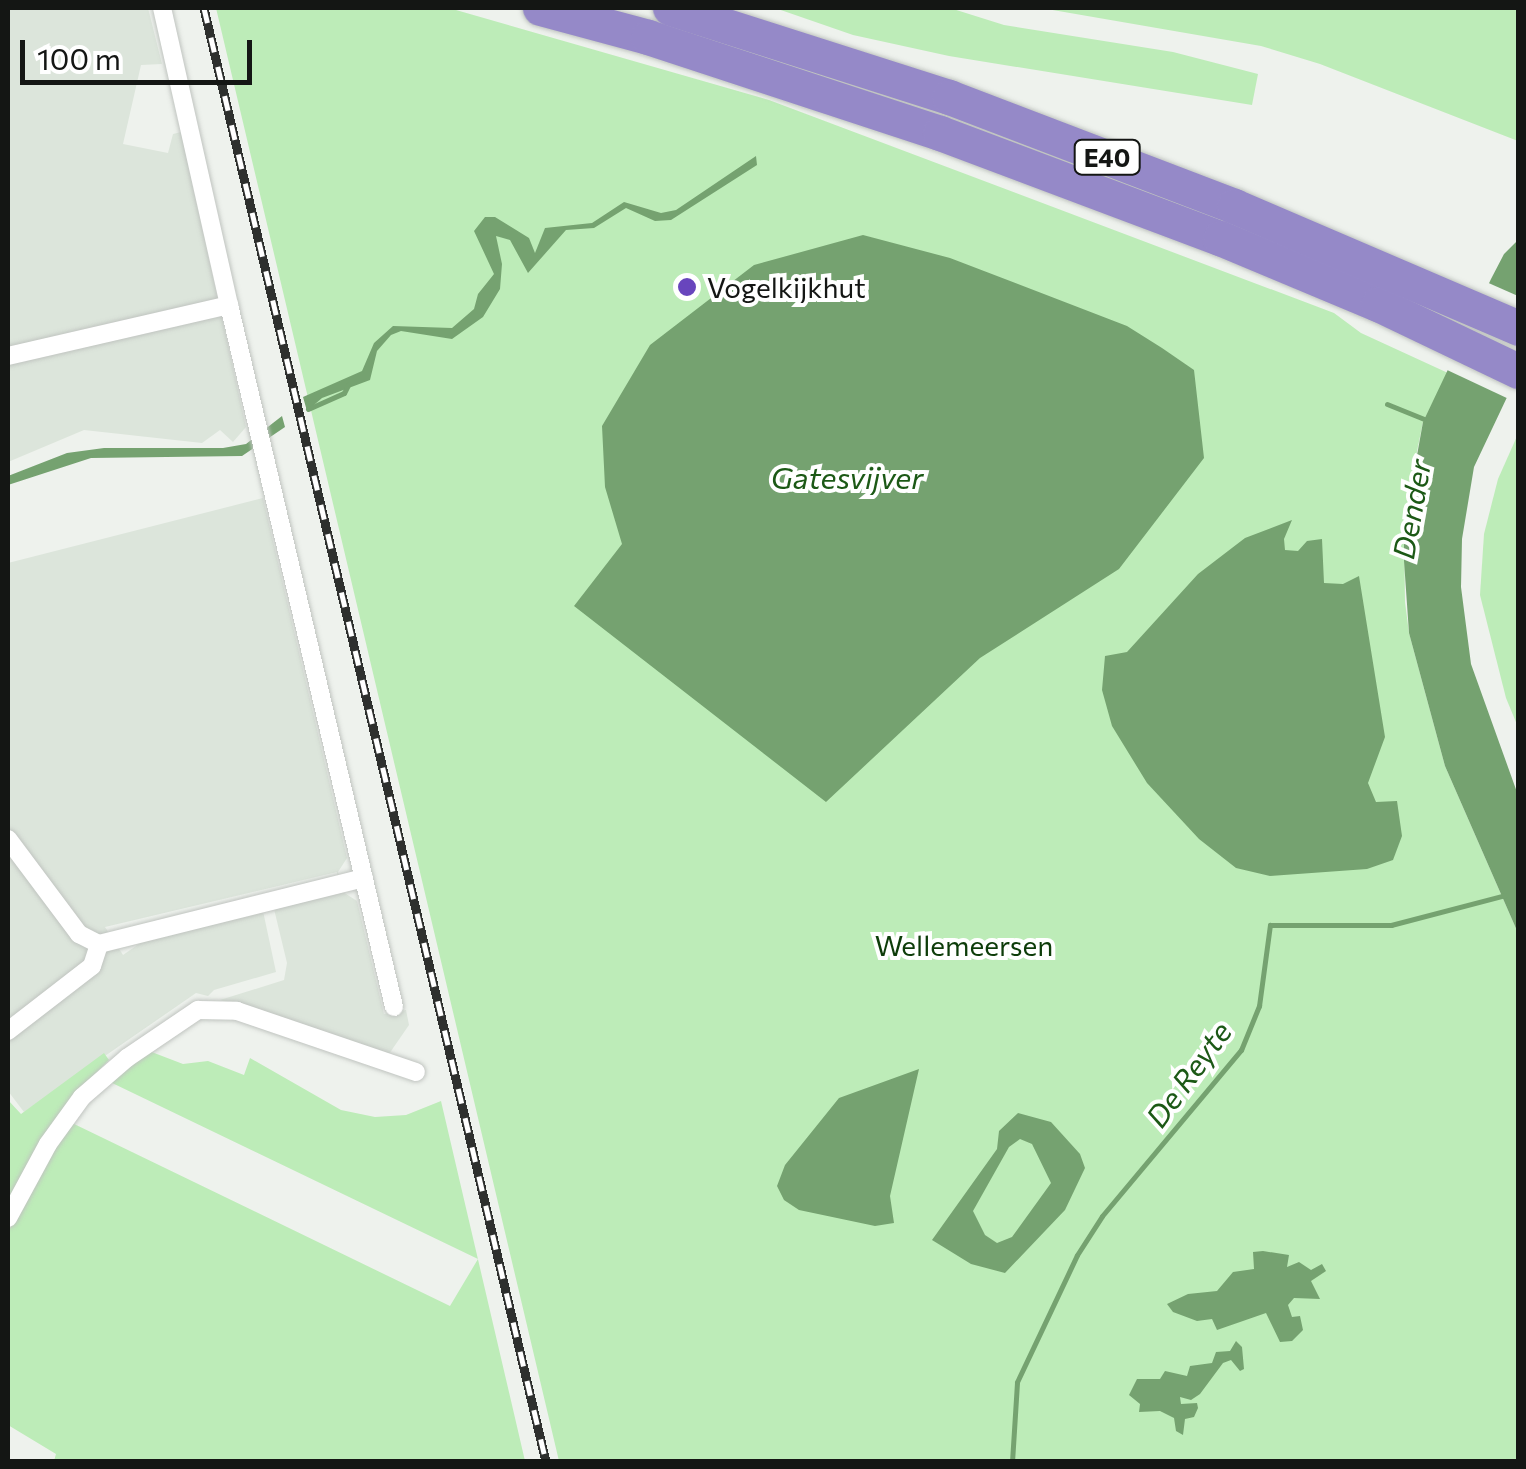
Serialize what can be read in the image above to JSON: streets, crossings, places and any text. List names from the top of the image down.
{
  "streets": {
    "highway": ["E40"]
  },
  "water": ["Gatesvijver", "Dender", "De Reyte"],
  "parks": ["Wellemeersen"],
  "places": ["Vogelkijkhut"],
  "scale_bar": "100 m"
}
